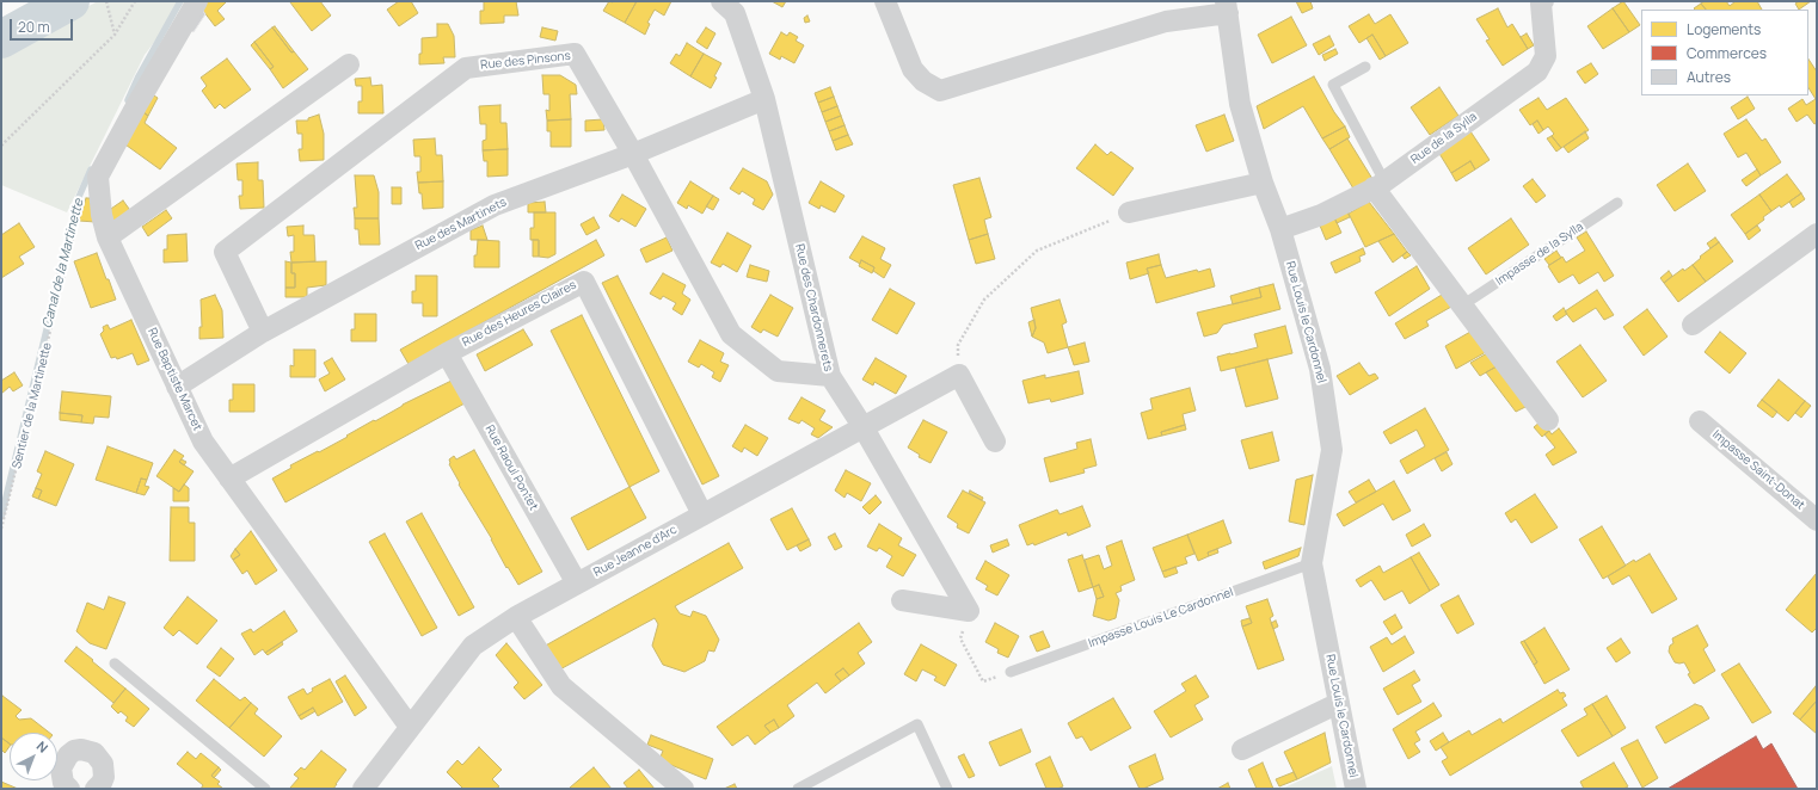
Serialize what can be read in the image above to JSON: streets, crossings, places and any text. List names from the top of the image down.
{
  "streets": {
    "street": [
      "Rue des Pinsons",
      "Rue de la Sylla",
      "Rue des Martinets",
      "Rue des Chardonnerets",
      "Rue des Heures Claires",
      "Rue Louis le Cardonnel",
      "Rue Baptiste Marcet",
      "Rue Raoul Pontet",
      "Impasse Saint-Donat",
      "Rue Jeanne d'Arc"
    ],
    "lane": ["Impasse de la Sylla", "Impasse Louis Le Cardonnel"],
    "path": ["Sentier de la Martinette"]
  },
  "crossings": [
    ["Rue des Pinsons", "Rue des Martinets"],
    ["Rue des Pinsons", "Rue des Chardonnerets"],
    ["Rue de la Sylla", "Rue Louis le Cardonnel"],
    ["Rue des Martinets", "Rue des Chardonnerets"],
    ["Rue des Martinets", "Rue Baptiste Marcet"],
    ["Rue des Chardonnerets", "Rue Jeanne d'Arc"],
    ["Rue des Heures Claires", "Rue Baptiste Marcet"],
    ["Rue des Heures Claires", "Rue Raoul Pontet"],
    ["Rue des Heures Claires", "Rue Jeanne d'Arc"],
    ["Rue Louis le Cardonnel", "Impasse Louis Le Cardonnel"],
    ["Rue Baptiste Marcet", "Rue Jeanne d'Arc"],
    ["Rue Raoul Pontet", "Rue Jeanne d'Arc"]
  ],
  "water": ["Canal de la Martinette"],
  "legend": ["Logements", "Commerces", "Autres"],
  "scale_bar": "20 m",
  "north": "top right"
}
